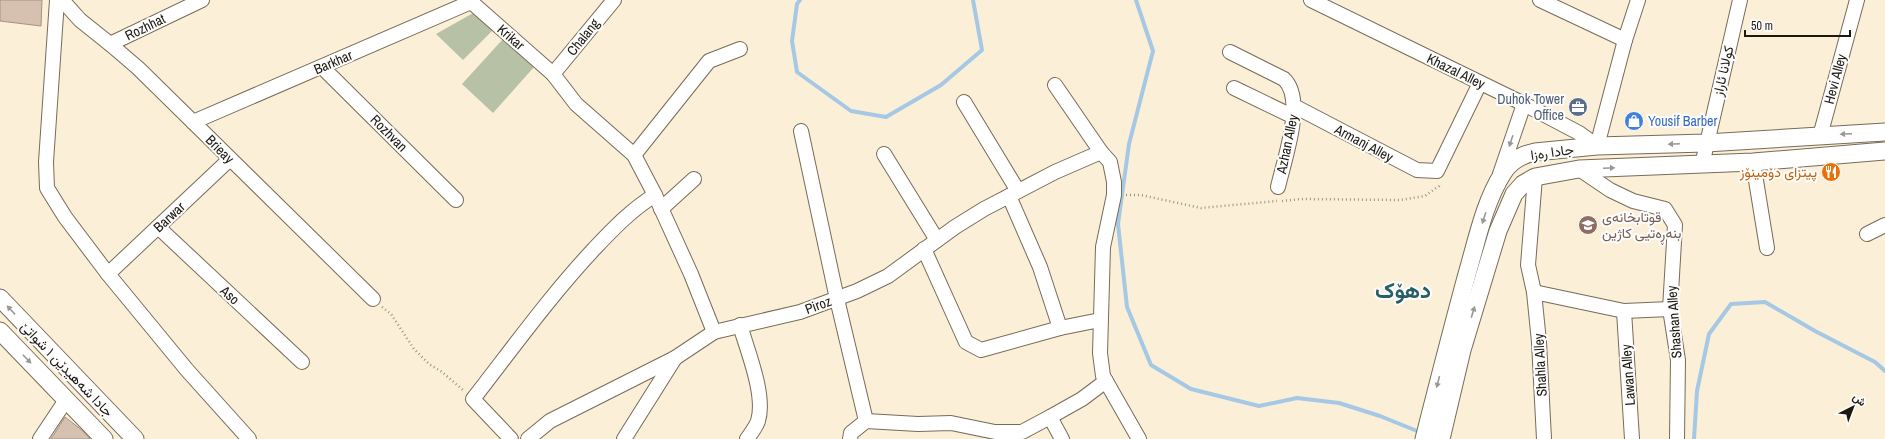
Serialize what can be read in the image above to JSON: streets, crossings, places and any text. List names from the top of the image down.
{
  "streets": {
    "main road": ["جادا ره‌زا", "جادا شەهیدێن ١ شواتێ"],
    "street": [
      "Rozhhat",
      "Krikar",
      "Chalang",
      "Barkhar",
      "Khazal Alley",
      "کولانا ئاراز",
      "Hevi Alley",
      "Rozhvan",
      "Armanj Alley",
      "Azhan Alley",
      "Brieay",
      "Barwar",
      "Aso",
      "Piroz",
      "Shashan Alley",
      "Shahla Alley",
      "Lawan Alley"
    ]
  },
  "crossings": [
    ["Rozhhat", "Brieay"],
    ["Krikar", "Chalang"],
    ["Krikar", "Barkhar"],
    ["Barkhar", "Rozhvan"],
    ["Barkhar", "Brieay"],
    ["Khazal Alley", "جادا ره‌زا"],
    ["کولانا ئاراز", "جادا ره‌زا"],
    ["Hevi Alley", "جادا ره‌زا"],
    ["Armanj Alley", "Azhan Alley"],
    ["Brieay", "Barwar"],
    ["جادا ره‌زا", "Shashan Alley"],
    ["جادا ره‌زا", "Shahla Alley"],
    ["Barwar", "Aso"]
  ],
  "districts": ["دھۆک"],
  "places": {
    "office": ["Duhok Tower Office"],
    "shop": ["Yousif Barber"],
    "restaurant": ["پیتزای دۆمینۆز"],
    "school or university": ["قوتابخانەی بنەڕەتیی کاژین"]
  },
  "scale_bar": "50 m",
  "north": "top right"
}
